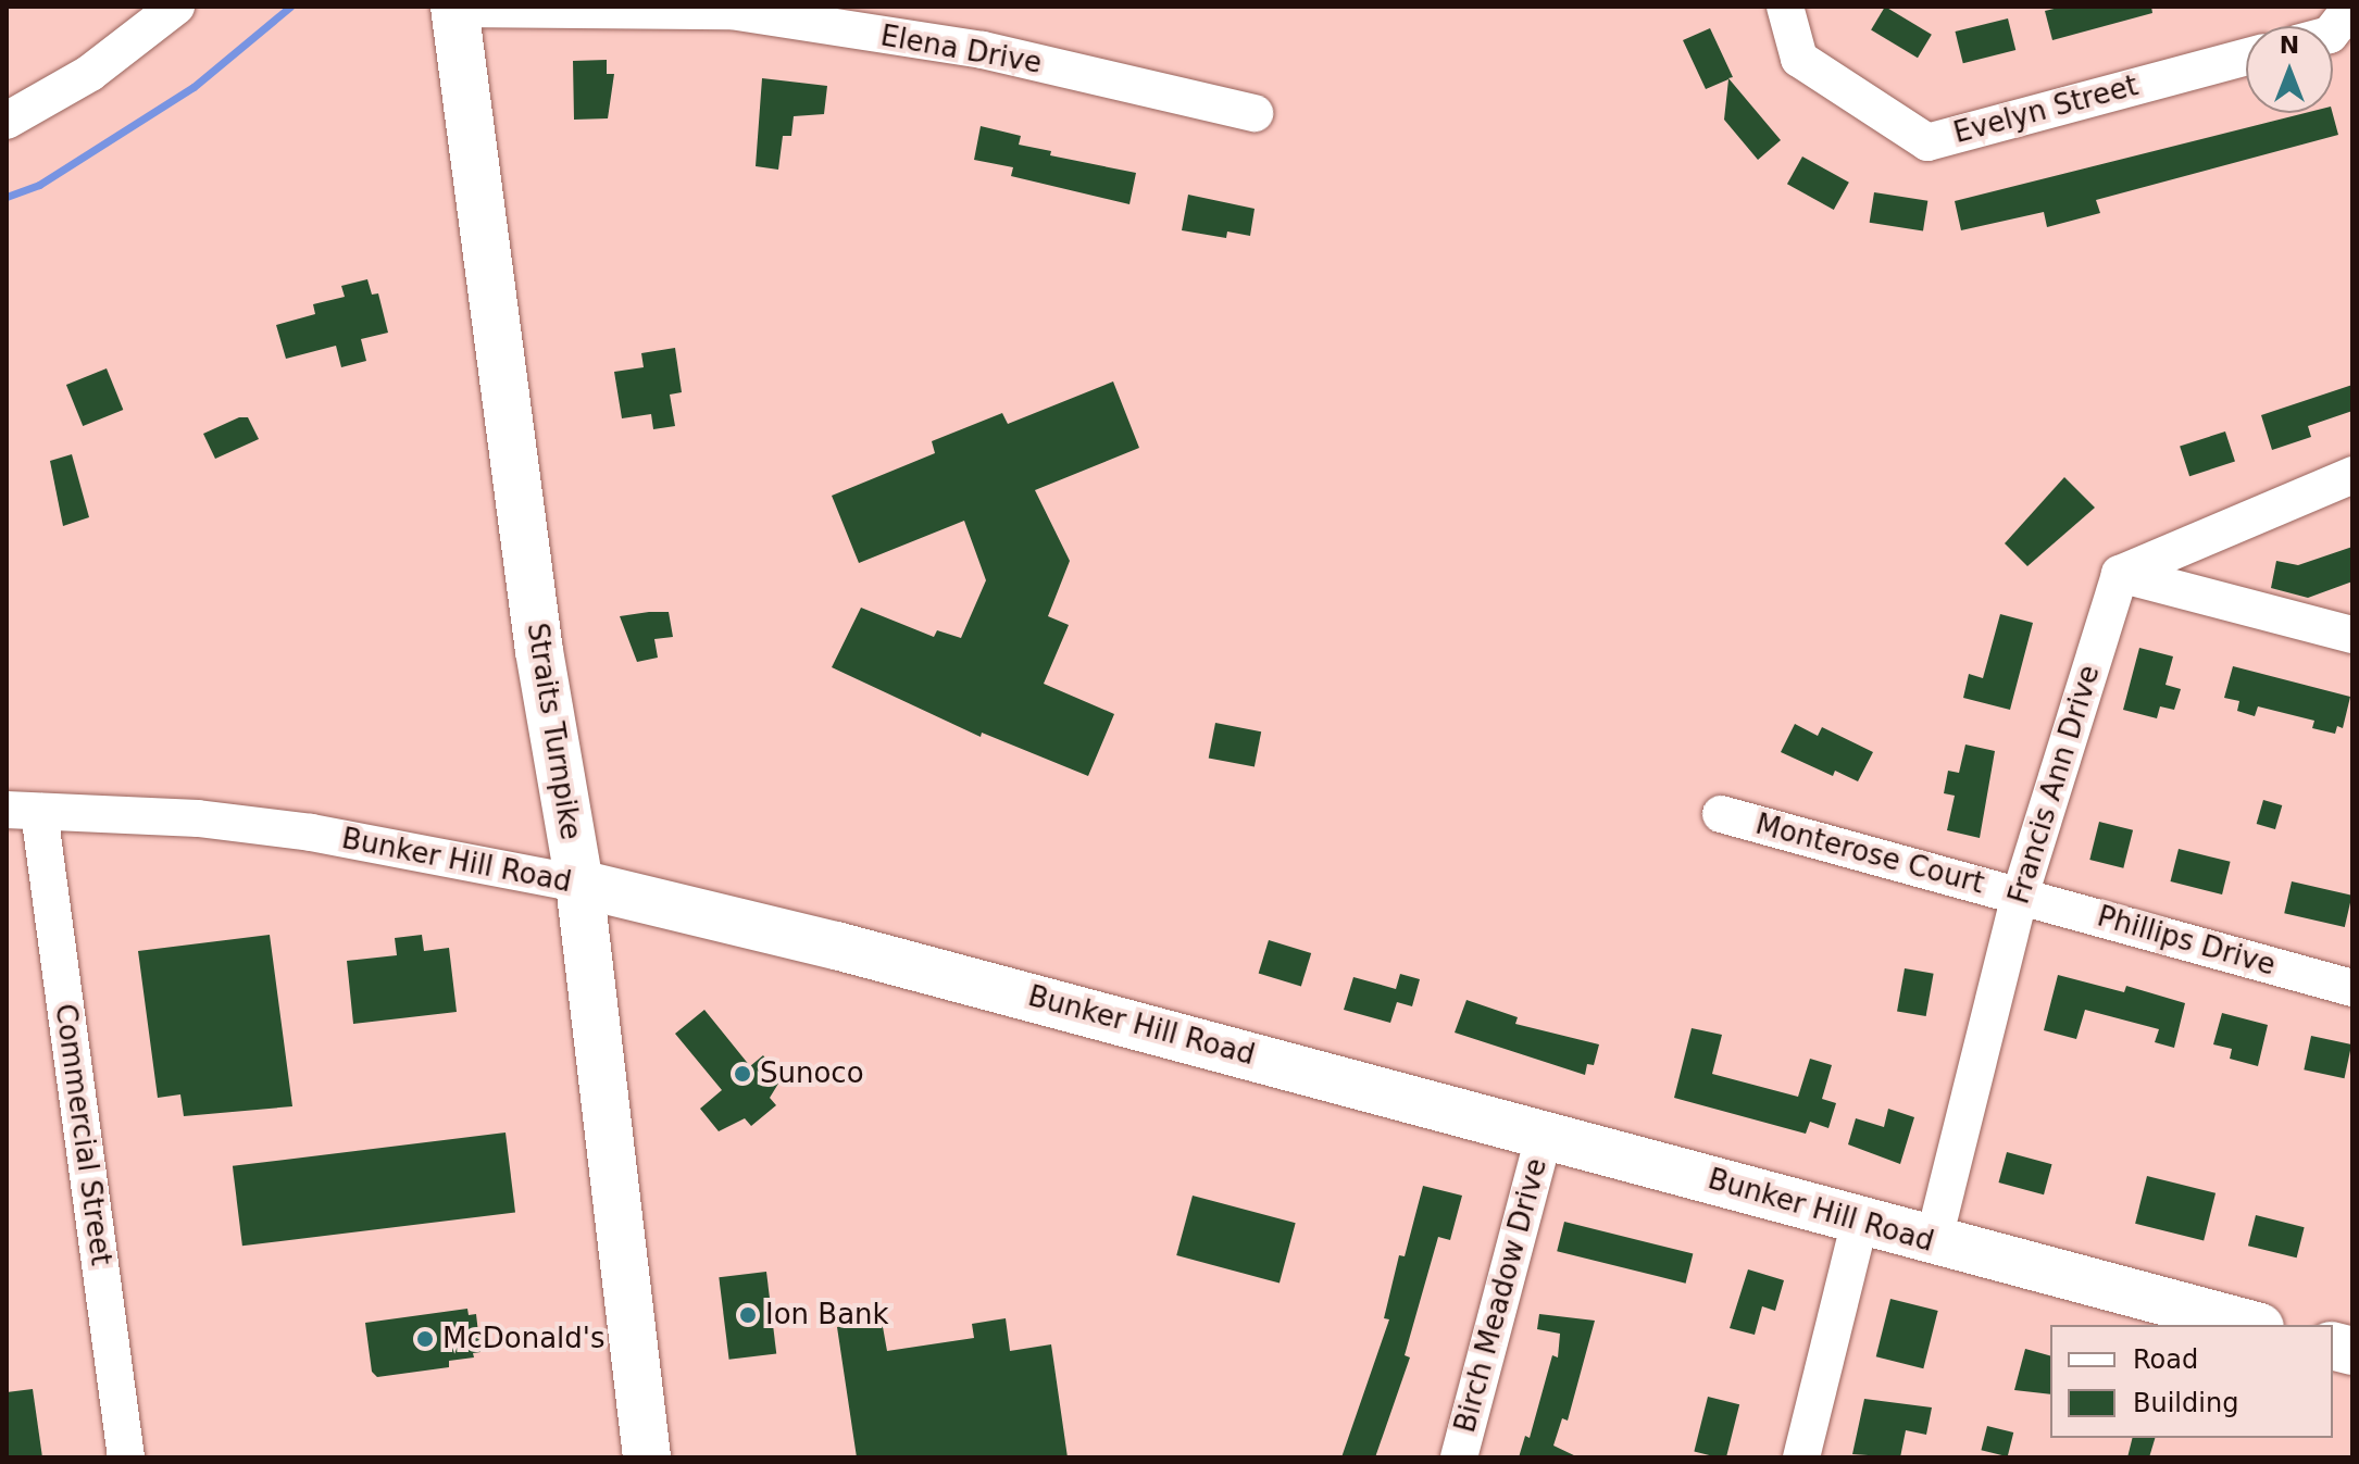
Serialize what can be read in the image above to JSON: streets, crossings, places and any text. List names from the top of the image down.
{
  "streets": {
    "main road": ["Straits Turnpike", "Bunker Hill Road"],
    "street": [
      "Elena Drive",
      "Evelyn Street",
      "Francis Ann Drive",
      "Monterose Court",
      "Phillips Drive",
      "Commercial Street",
      "Birch Meadow Drive"
    ]
  },
  "crossings": [
    ["Elena Drive", "Straits Turnpike"],
    ["Straits Turnpike", "Bunker Hill Road"],
    ["Francis Ann Drive", "Monterose Court"],
    ["Francis Ann Drive", "Bunker Hill Road"],
    ["Francis Ann Drive", "Phillips Drive"],
    ["Monterose Court", "Phillips Drive"],
    ["Bunker Hill Road", "Commercial Street"],
    ["Bunker Hill Road", "Birch Meadow Drive"]
  ],
  "places": ["Sunoco", "Ion Bank", "McDonald's"],
  "legend": ["Road", "Building"],
  "north": "top"
}
